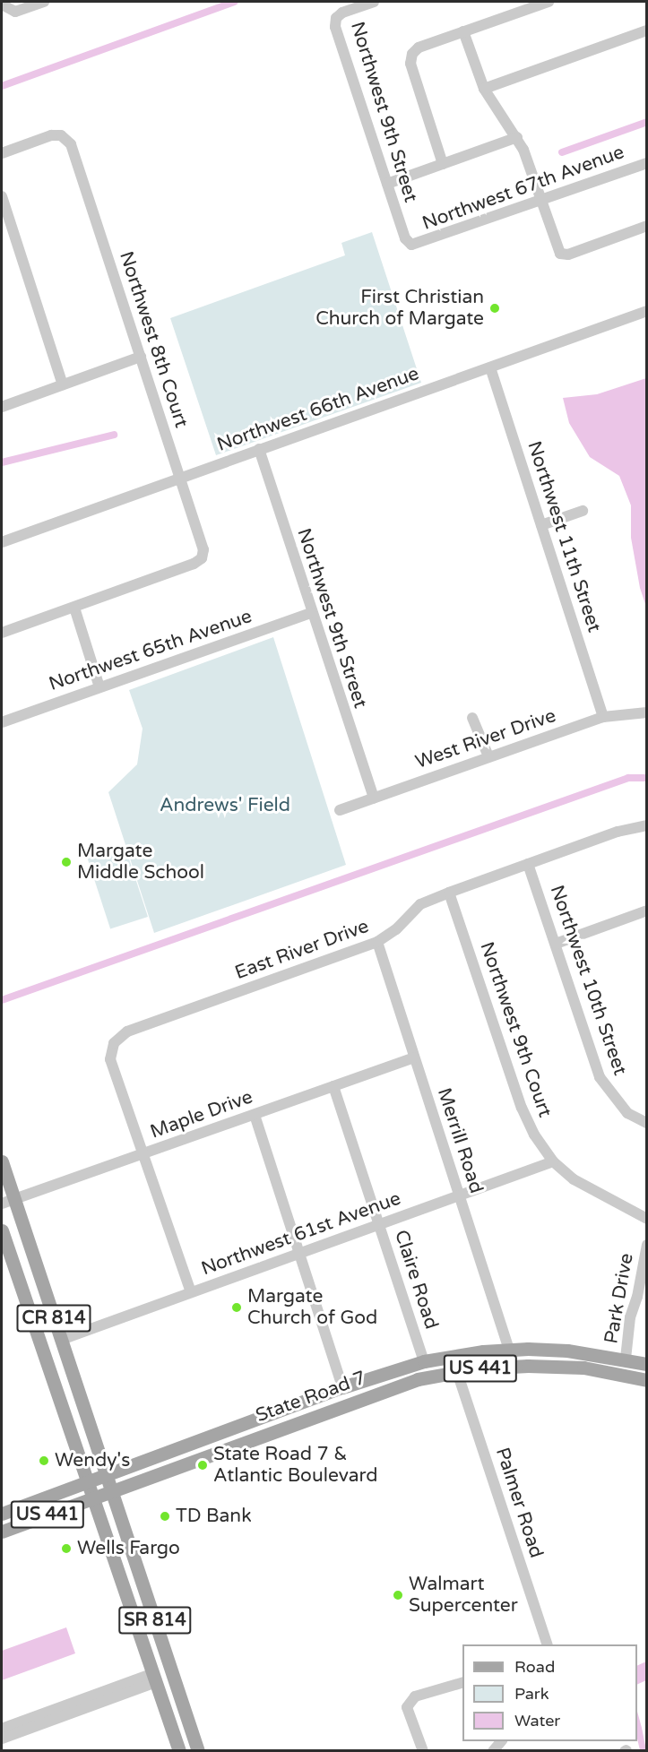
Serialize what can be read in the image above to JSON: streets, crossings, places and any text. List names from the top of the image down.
{
  "streets": {
    "main road": [
      "CR 814",
      "US 441",
      "State Road 7",
      "SR 814"
    ],
    "street": [
      "Northwest 9th Street",
      "Northwest 67th Avenue",
      "Northwest 8th Court",
      "Northwest 66th Avenue",
      "Northwest 11th Street",
      "Northwest 65th Avenue",
      "West River Drive",
      "East River Drive",
      "Northwest 10th Street",
      "Northwest 9th Court",
      "Maple Drive",
      "Merrill Road",
      "Northwest 61st Avenue",
      "Claire Road",
      "Park Drive",
      "Palmer Road"
    ]
  },
  "crossings": [
    ["Northwest 9th Street", "Northwest 67th Avenue"],
    ["Northwest 9th Street", "Northwest 66th Avenue"],
    ["Northwest 9th Street", "Northwest 65th Avenue"],
    ["Northwest 9th Street", "West River Drive"],
    ["Northwest 8th Court", "Northwest 66th Avenue"],
    ["Northwest 66th Avenue", "Northwest 11th Street"],
    ["Northwest 11th Street", "West River Drive"],
    ["East River Drive", "Northwest 10th Street"],
    ["East River Drive", "Northwest 9th Court"],
    ["East River Drive", "Maple Drive"],
    ["East River Drive", "Merrill Road"],
    ["Northwest 9th Court", "Northwest 61st Avenue"],
    ["Maple Drive", "Merrill Road"],
    ["Maple Drive", "Claire Road"],
    ["Maple Drive", "CR 814"],
    ["Merrill Road", "Northwest 61st Avenue"],
    ["Merrill Road", "State Road 7"],
    ["Northwest 61st Avenue", "Claire Road"],
    ["Northwest 61st Avenue", "CR 814"],
    ["Claire Road", "State Road 7"],
    ["Park Drive", "State Road 7"],
    ["CR 814", "State Road 7"],
    ["CR 814", "SR 814"],
    ["State Road 7", "Palmer Road"],
    ["State Road 7", "SR 814"]
  ],
  "parks": ["Andrews' Field"],
  "places": [
    "First Christian Church of Margate",
    "Margate Middle School",
    "Margate Church of God",
    "Wendy's",
    "State Road 7 & Atlantic Boulevard",
    "TD Bank",
    "Wells Fargo",
    "Walmart Supercenter"
  ],
  "legend": ["Road", "Park", "Water"]
}
